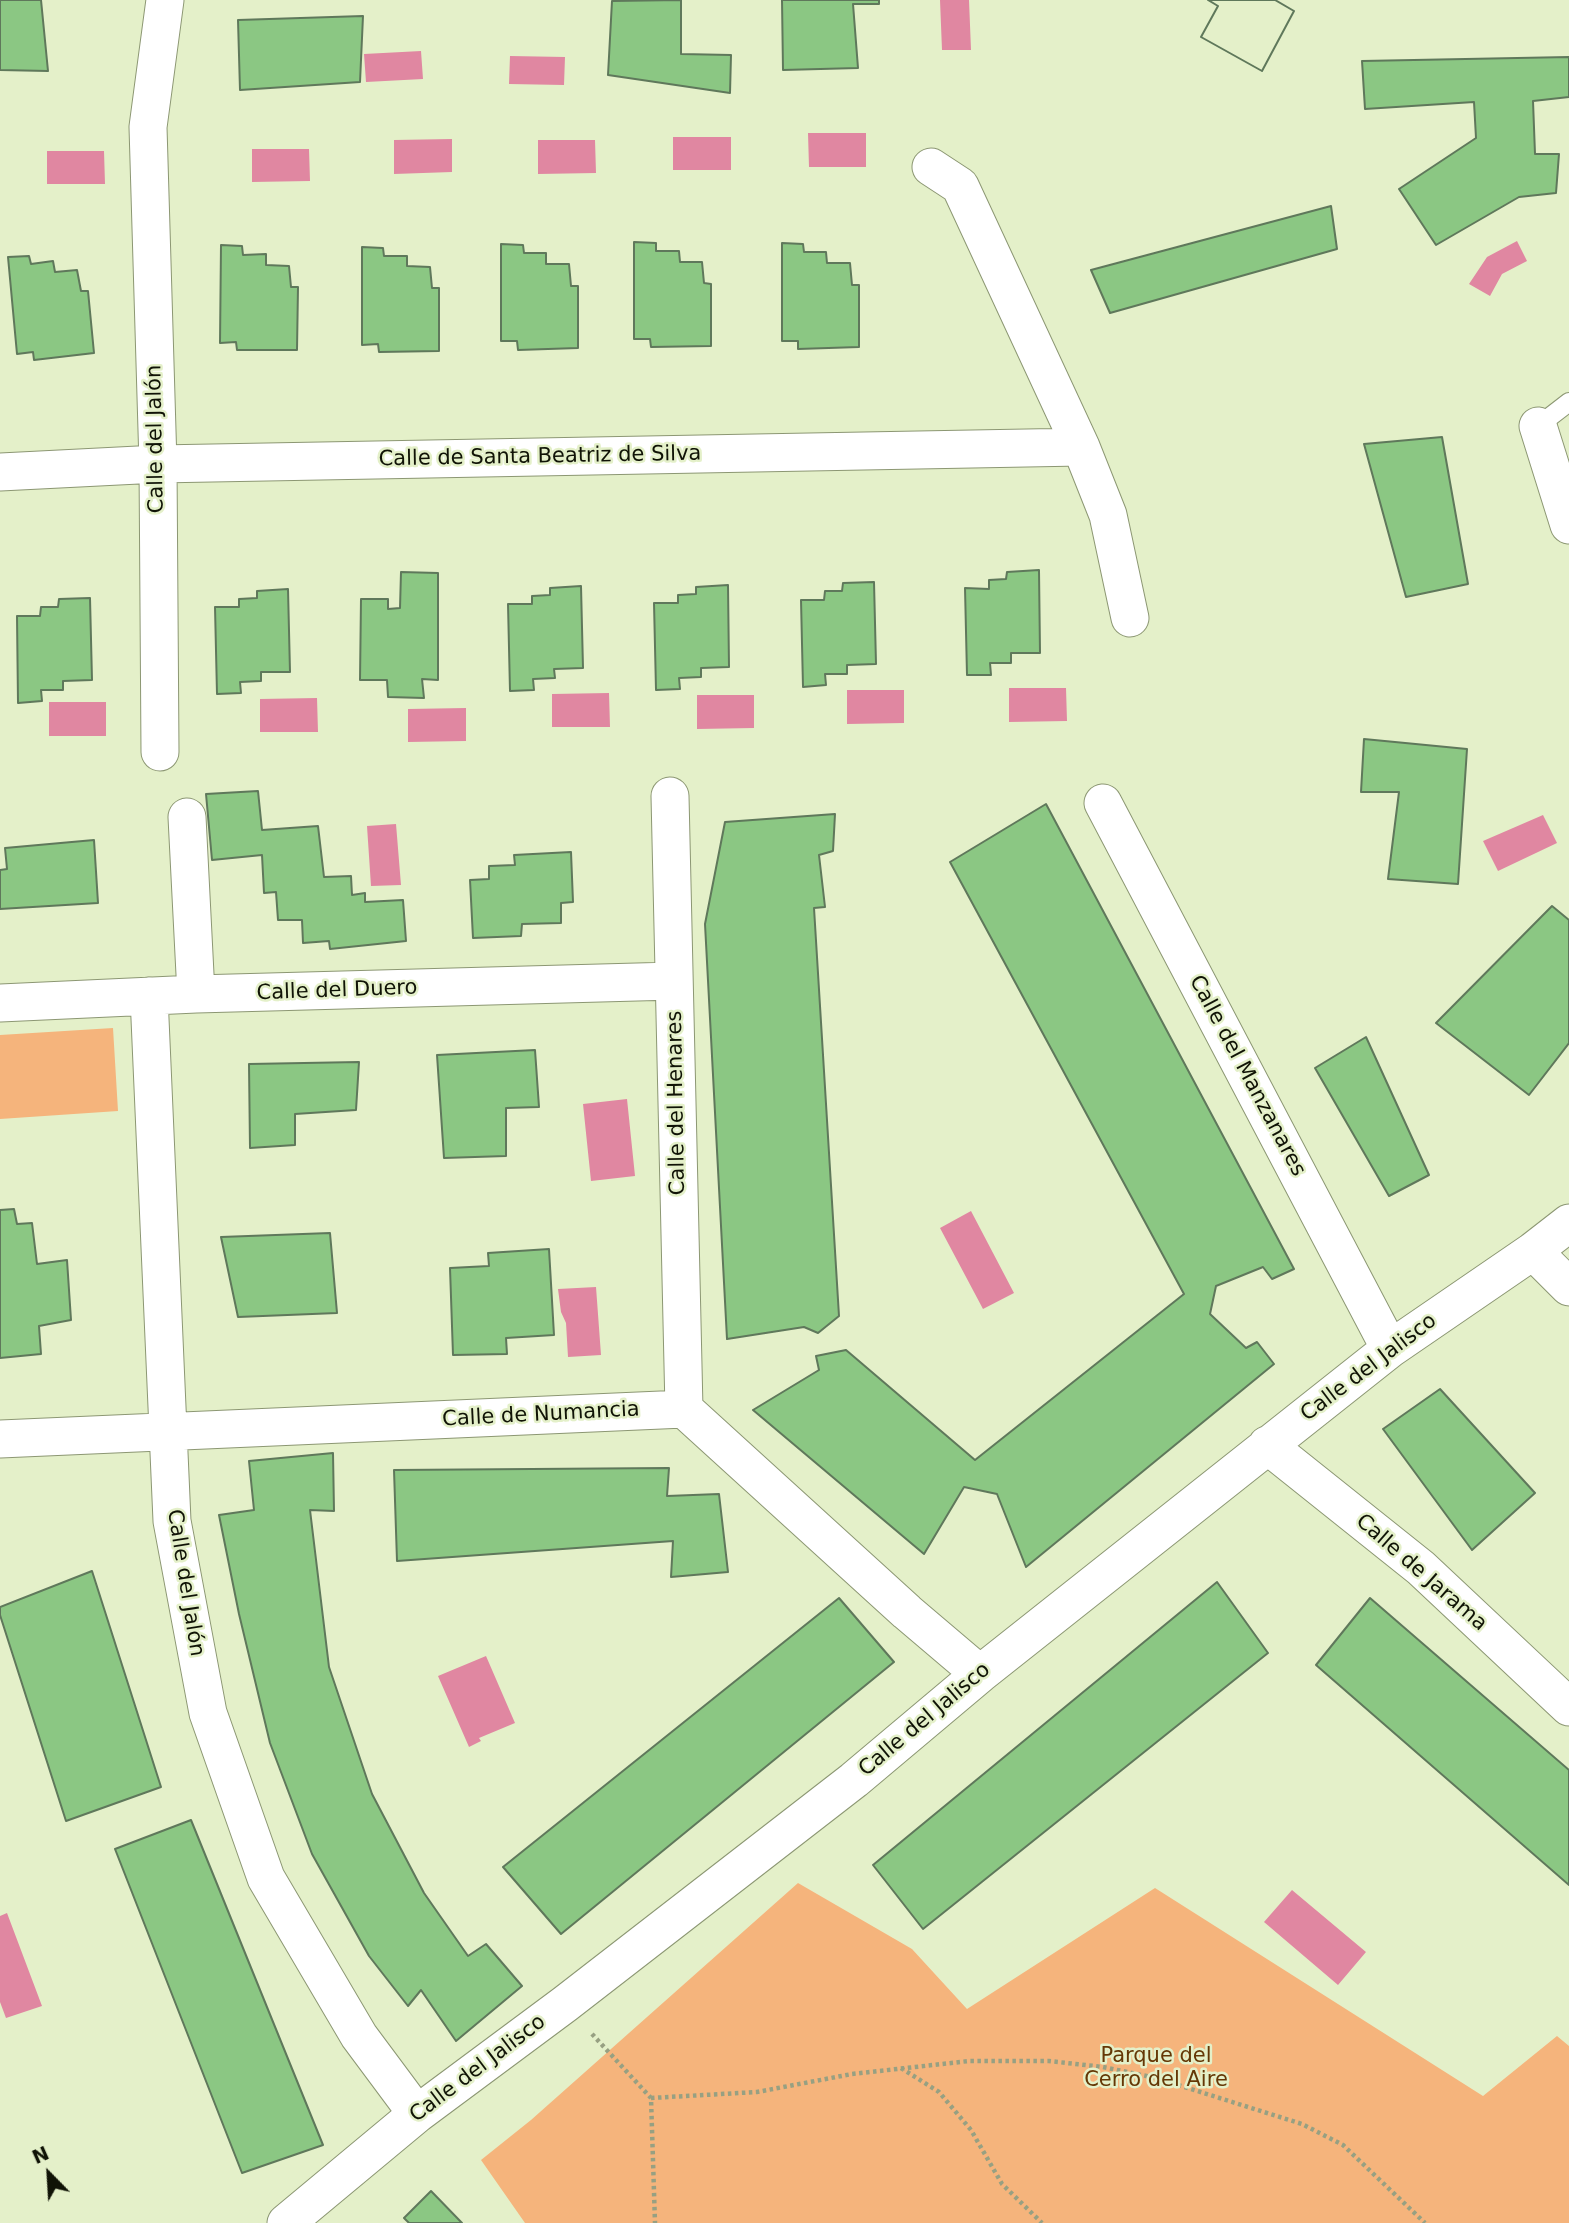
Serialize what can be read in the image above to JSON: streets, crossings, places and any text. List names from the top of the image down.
{
  "streets": {
    "street": [
      "Calle del Jalón",
      "Calle de Santa Beatriz de Silva",
      "Calle del Duero",
      "Calle del Manzanares",
      "Calle del Henares",
      "Calle del Jalisco",
      "Calle de Numancia",
      "Calle de Jarama"
    ]
  },
  "crossings": [
    ["Calle del Jalón", "Calle de Santa Beatriz de Silva"],
    ["Calle del Jalón", "Calle del Duero"],
    ["Calle del Jalón", "Calle del Jalisco"],
    ["Calle del Jalón", "Calle de Numancia"],
    ["Calle del Duero", "Calle del Henares"],
    ["Calle del Manzanares", "Calle del Jalisco"],
    ["Calle del Henares", "Calle de Numancia"],
    ["Calle del Jalisco", "Calle de Jarama"]
  ],
  "parks": ["Parque del Cerro del Aire"],
  "north": "top left"
}
